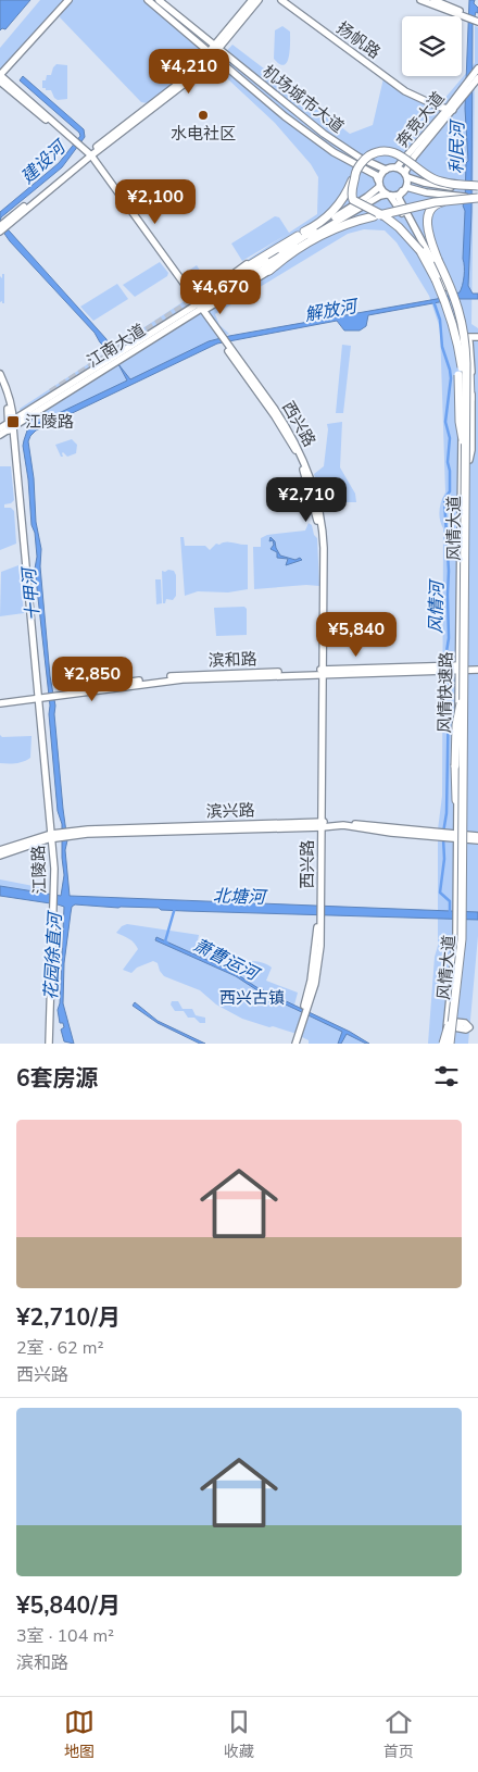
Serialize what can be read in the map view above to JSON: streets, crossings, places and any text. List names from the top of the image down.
{
  "streets": {
    "highway": ["风情快速路"],
    "main road": [
      "扬帆路",
      "机场城市大道",
      "奔竞大道",
      "江南大道",
      "西兴路",
      "风情大道",
      "滨和路",
      "滨兴路",
      "江陵路"
    ]
  },
  "crossings": [
    ["扬帆路", "奔竞大道"],
    ["机场城市大道", "奔竞大道"],
    ["机场城市大道", "江南大道"],
    ["机场城市大道", "风情大道"],
    ["奔竞大道", "江南大道"],
    ["奔竞大道", "风情大道"],
    ["江南大道", "西兴路"],
    ["江南大道", "风情大道"],
    ["江南大道", "江陵路"],
    ["西兴路", "滨和路"],
    ["西兴路", "滨兴路"],
    ["风情大道", "滨和路"],
    ["风情大道", "风情快速路"],
    ["风情大道", "滨兴路"],
    ["滨和路", "江陵路"],
    ["滨兴路", "江陵路"]
  ],
  "water": [
    "利民河",
    "建设河",
    "解放河",
    "十甲河",
    "风情河",
    "北塘河",
    "花园徐直河",
    "萧曹运河"
  ],
  "parks": ["西兴古镇"],
  "places": {
    "other": ["水电社区"],
    "transit": ["江陵路"]
  },
  "page": {
    "price": [
      "¥4,210",
      "¥2,100",
      "¥4,670",
      "¥2,710",
      "¥5,840",
      "¥2,850"
    ],
    "heading": "6套房源",
    "list": [
      {
        "name": "¥2,710/月",
        "note": "2室 · 62 m² · 西兴路"
      },
      {
        "name": "¥5,840/月",
        "note": "3室 · 104 m² · 滨和路"
      }
    ],
    "tabs": ["地图", "收藏", "首页"]
  }
}
